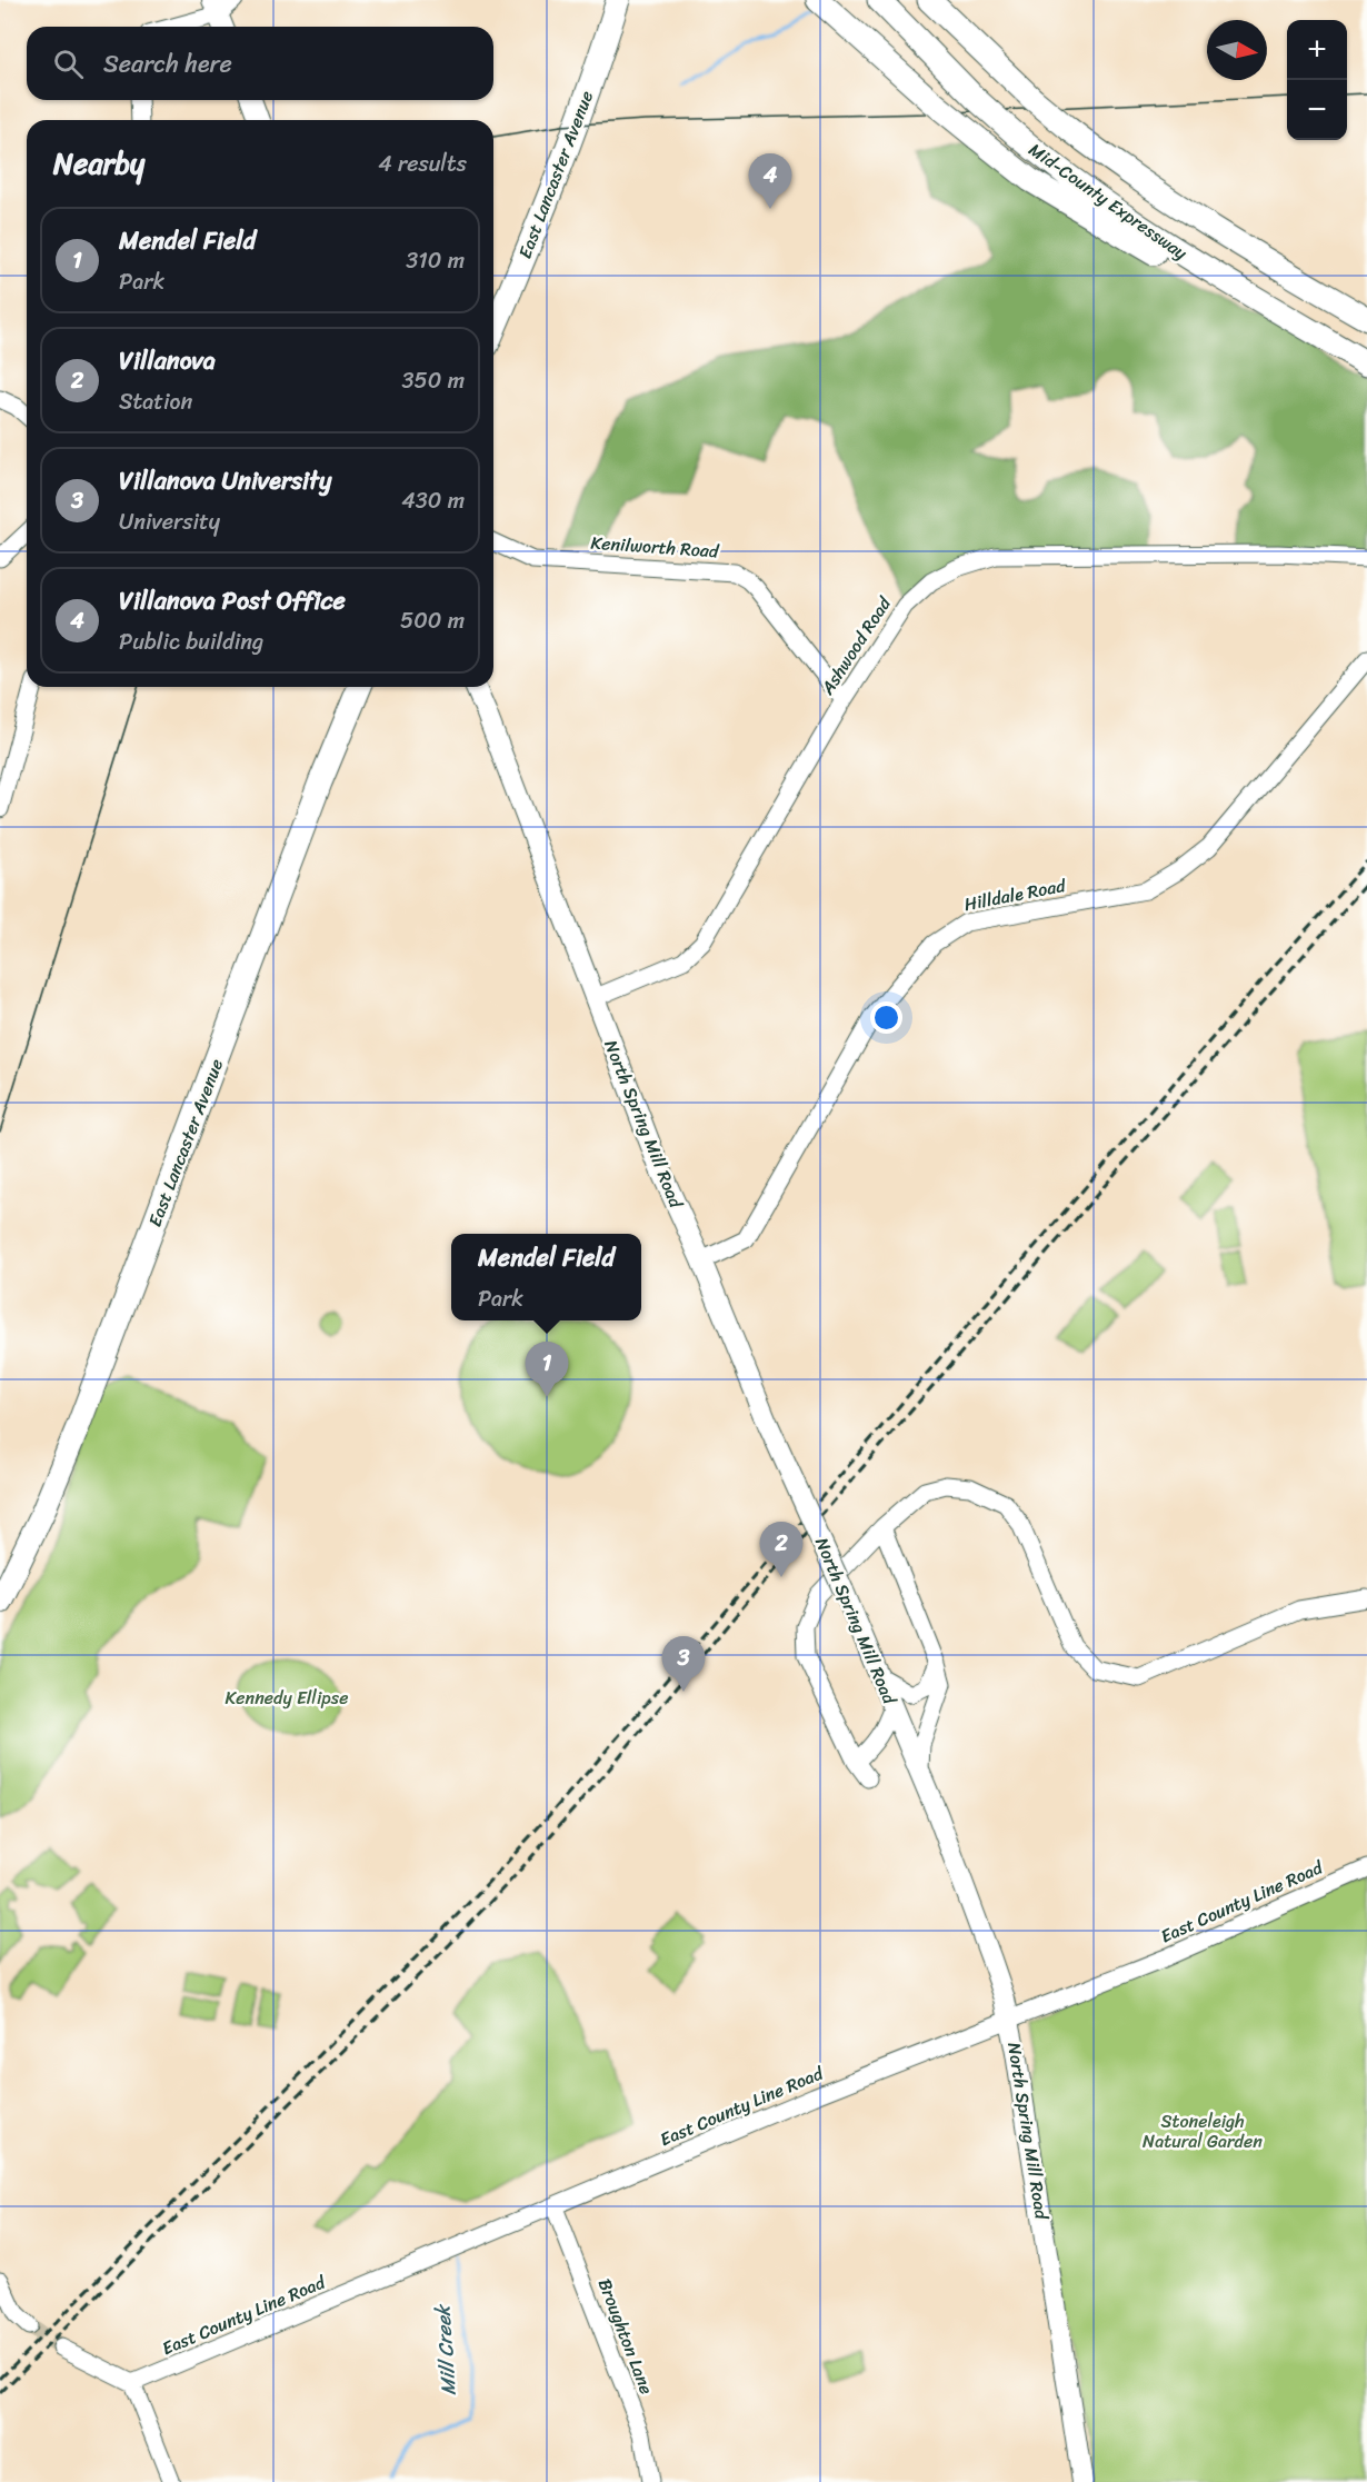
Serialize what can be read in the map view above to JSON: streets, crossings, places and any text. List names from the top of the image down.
{
  "streets": {
    "highway": ["East Lancaster Avenue", "Mid-County Expressway"],
    "main road": ["North Spring Mill Road"],
    "street": [
      "Kenilworth Road",
      "Ashwood Road",
      "Hilldale Road",
      "East County Line Road",
      "Broughton Lane"
    ]
  },
  "crossings": [
    ["Kenilworth Road", "Ashwood Road"],
    ["Ashwood Road", "North Spring Mill Road"],
    ["Hilldale Road", "North Spring Mill Road"],
    ["North Spring Mill Road", "East County Line Road"],
    ["East County Line Road", "Broughton Lane"]
  ],
  "water": ["Mill Creek"],
  "parks": ["Kennedy Ellipse", "Stoneleigh Natural Garden"],
  "north": "right",
  "page": {
    "map_buttons": ["+", "−"],
    "search": "Search here",
    "heading": ["Nearby", "4 results"],
    "pins": [
      "4",
      "1",
      "2",
      "3"
    ],
    "list": [
      {
        "mark": "1",
        "name": "Mendel Field",
        "note": "Park",
        "value": "310 m"
      },
      {
        "mark": "2",
        "name": "Villanova",
        "note": "Station",
        "value": "350 m"
      },
      {
        "mark": "3",
        "name": "Villanova University",
        "note": "University",
        "value": "430 m"
      },
      {
        "mark": "4",
        "name": "Villanova Post Office",
        "note": "Public building",
        "value": "500 m"
      }
    ],
    "popup": ["Mendel Field", "Park"]
  }
}
